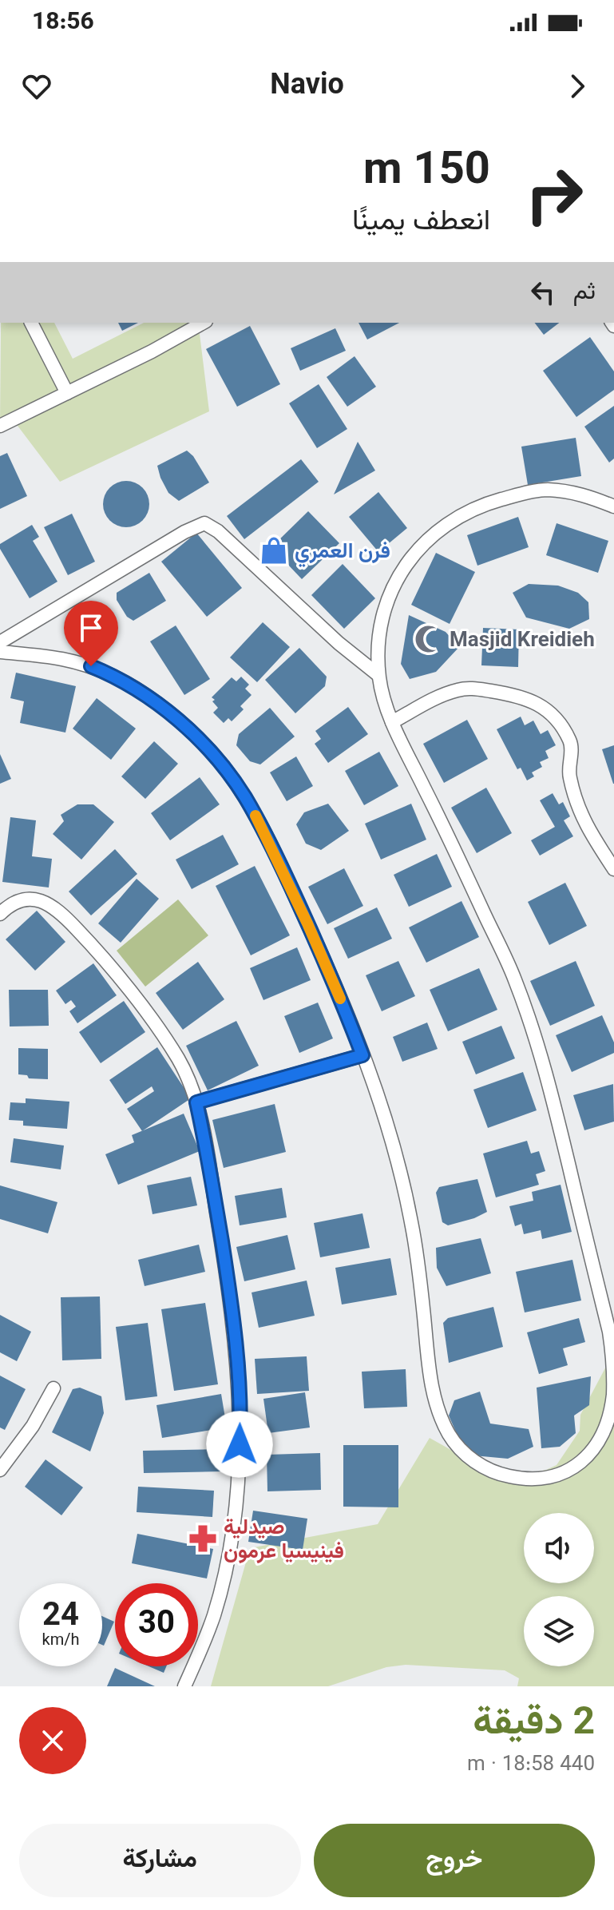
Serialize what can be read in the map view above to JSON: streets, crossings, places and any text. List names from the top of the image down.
{
  "places": {
    "shop": ["فرن العمري"],
    "mosque": ["Masjid Kreidieh"],
    "pharmacy": ["صيدلية فينيسيا عرمون"]
  },
  "page": {
    "status": "18:56",
    "header": "Navio",
    "turn": ["150 m", "انعطف يمينًا"],
    "then": "ثم",
    "speed": "24 km/h",
    "limit": "30",
    "heading": ["2 دقيقة", "440 m · 18:58"],
    "buttons": ["خروج", "مشاركة"]
  }
}
